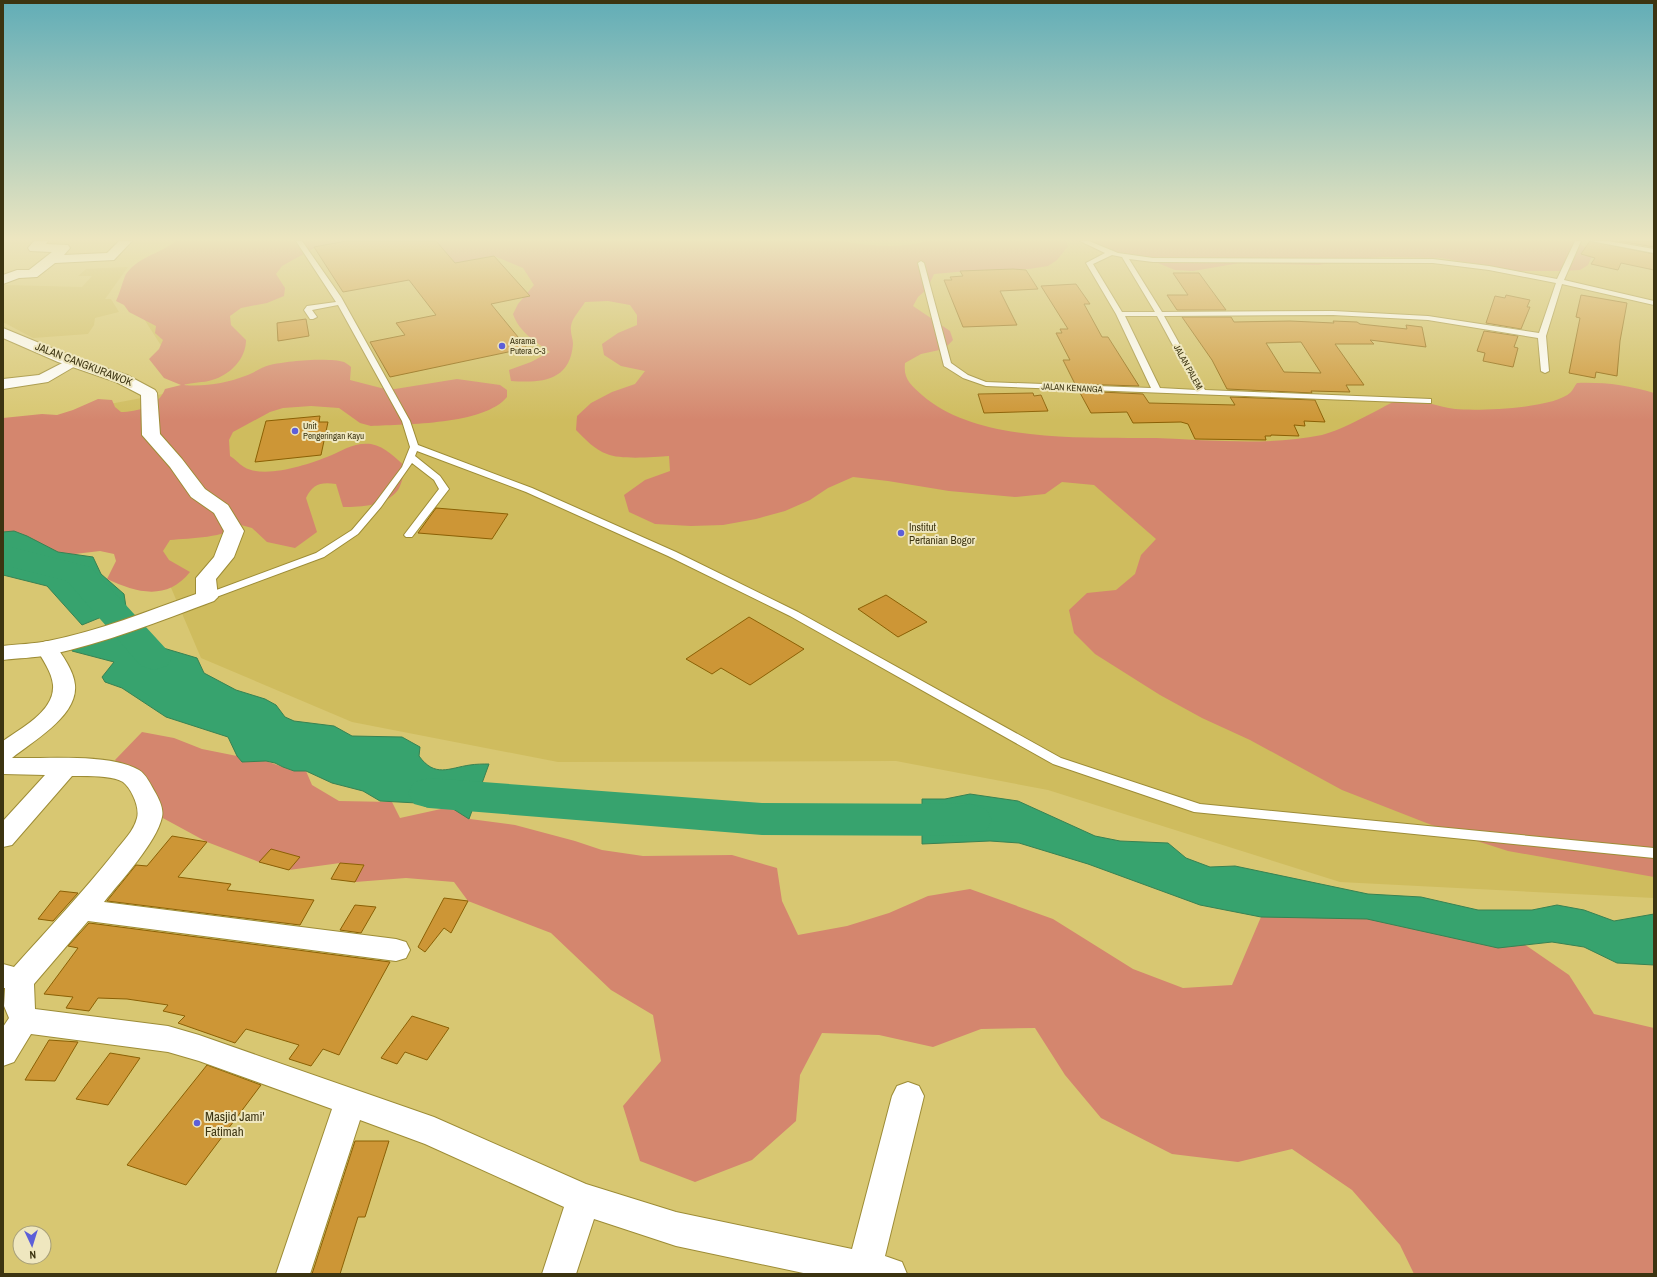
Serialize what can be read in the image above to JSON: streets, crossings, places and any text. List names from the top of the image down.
{
  "streets": {
    "street": ["JALAN CANGKURAWOK"],
    "lane": ["JALAN PALEM", "JALAN KENANGA"]
  },
  "crossings": [
    ["JALAN PALEM", "JALAN KENANGA"]
  ],
  "places": [
    "Asrama Putera C-3",
    "Unit Pengeringan Kayu",
    "Institut Pertanian Bogor",
    "Masjid Jami' Fatimah"
  ],
  "north": "bottom"
}
